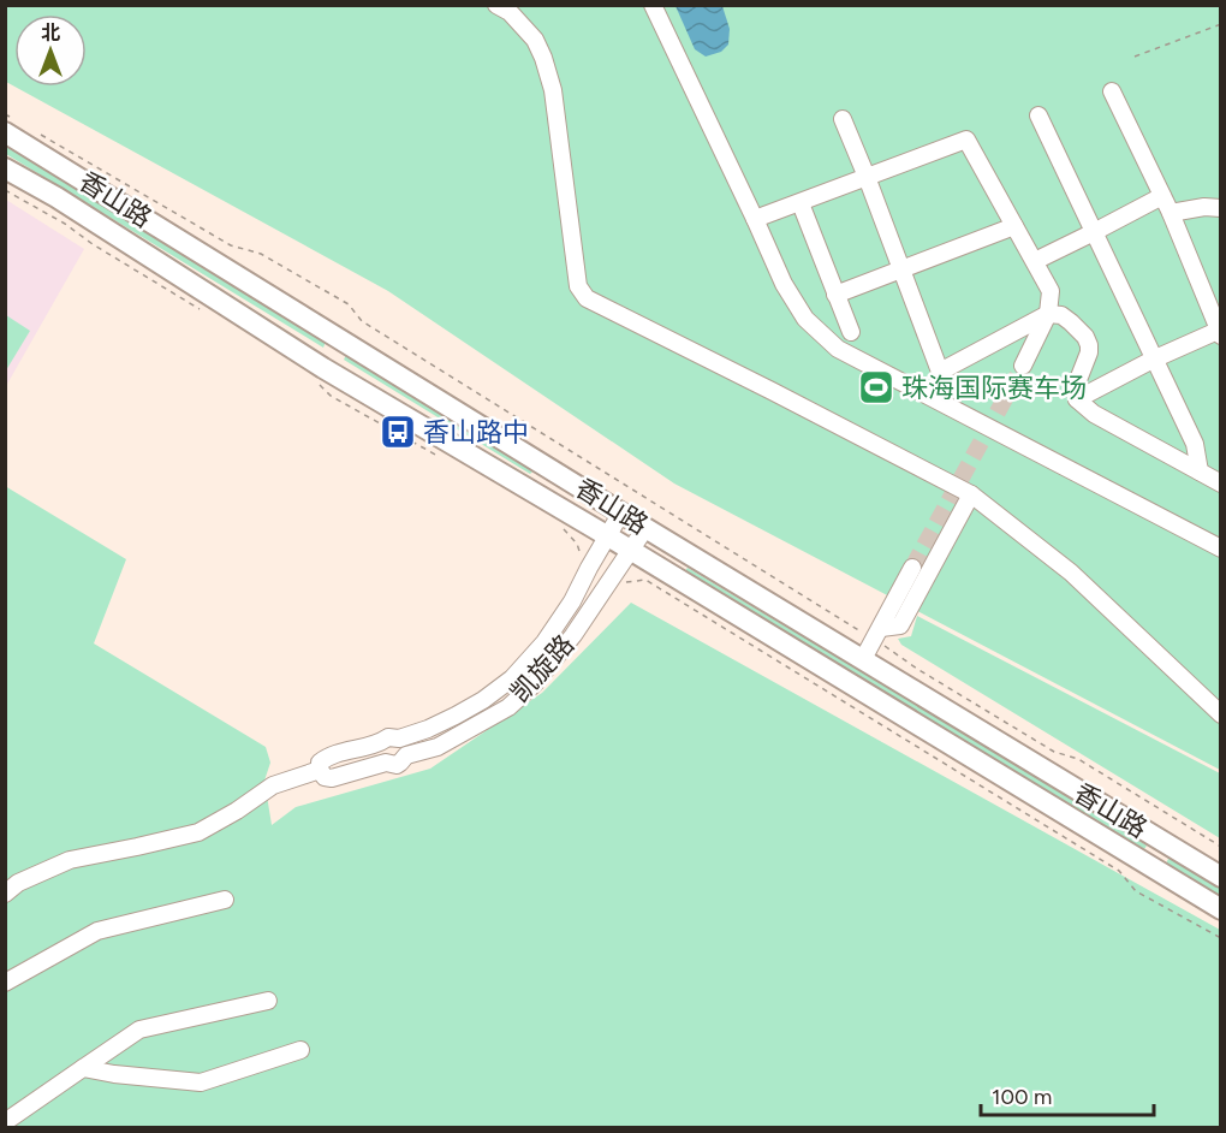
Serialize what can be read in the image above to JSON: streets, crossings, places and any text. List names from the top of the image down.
{
  "streets": {
    "main road": ["香山路"],
    "street": ["凯旋路"]
  },
  "crossings": [
    ["香山路", "凯旋路"]
  ],
  "places": {
    "sports": ["珠海国际赛车场"],
    "bus stop": ["香山路中"]
  },
  "scale_bar": "100 m",
  "north": "top"
}
